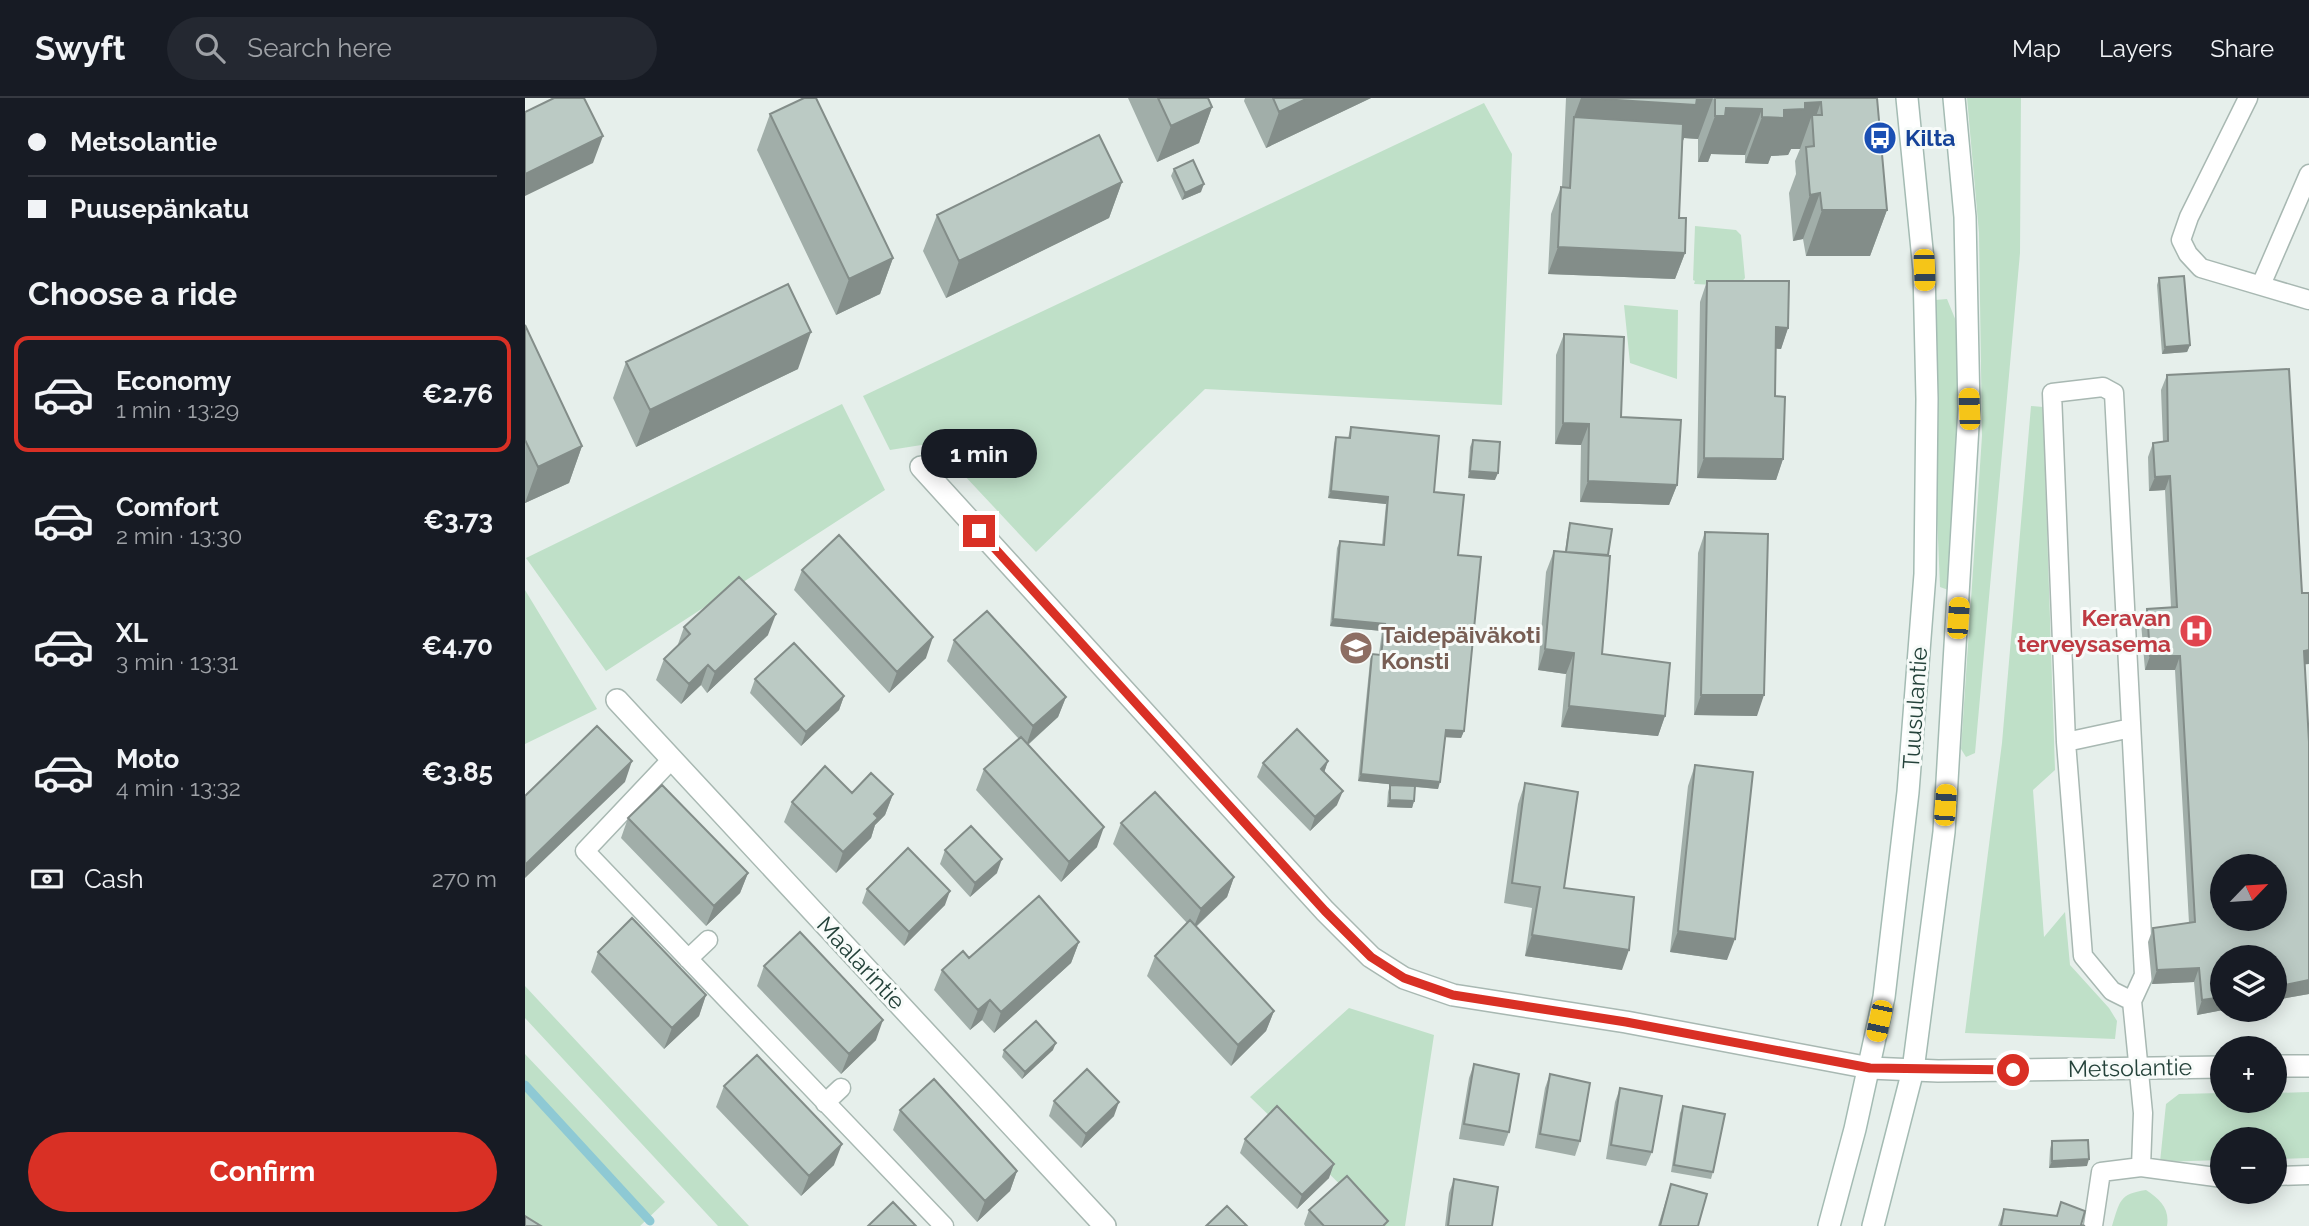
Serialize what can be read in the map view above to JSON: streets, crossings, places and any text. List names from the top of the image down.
{
  "streets": {
    "street": ["Tuusulantie", "Maalarintie", "Metsolantie"]
  },
  "crossings": [
    ["Tuusulantie", "Metsolantie"]
  ],
  "places": {
    "bus stop": ["Kilta"],
    "hospital": ["Keravan terveysasema"],
    "school or university": ["Taidepäiväkoti Konsti"]
  },
  "north": "top right",
  "page": {
    "header": "Swyft",
    "search": "Search here",
    "nav": ["Map", "Layers", "Share"],
    "banner": ["Metsolantie", "Puusepänkatu"],
    "heading": "Choose a ride",
    "list": [
      {
        "name": "Economy",
        "note": "1 min · 13:29",
        "value": "€2.76"
      },
      {
        "name": "Comfort",
        "note": "2 min · 13:30",
        "value": "€3.73"
      },
      {
        "name": "XL",
        "note": "3 min · 13:31",
        "value": "€4.70"
      },
      {
        "name": "Moto",
        "note": "4 min · 13:32",
        "value": "€3.85"
      }
    ],
    "bubble": "1 min",
    "pay": ["Cash", "270 m"],
    "map_buttons": ["+", "−"],
    "buttons": "Confirm"
  }
}
